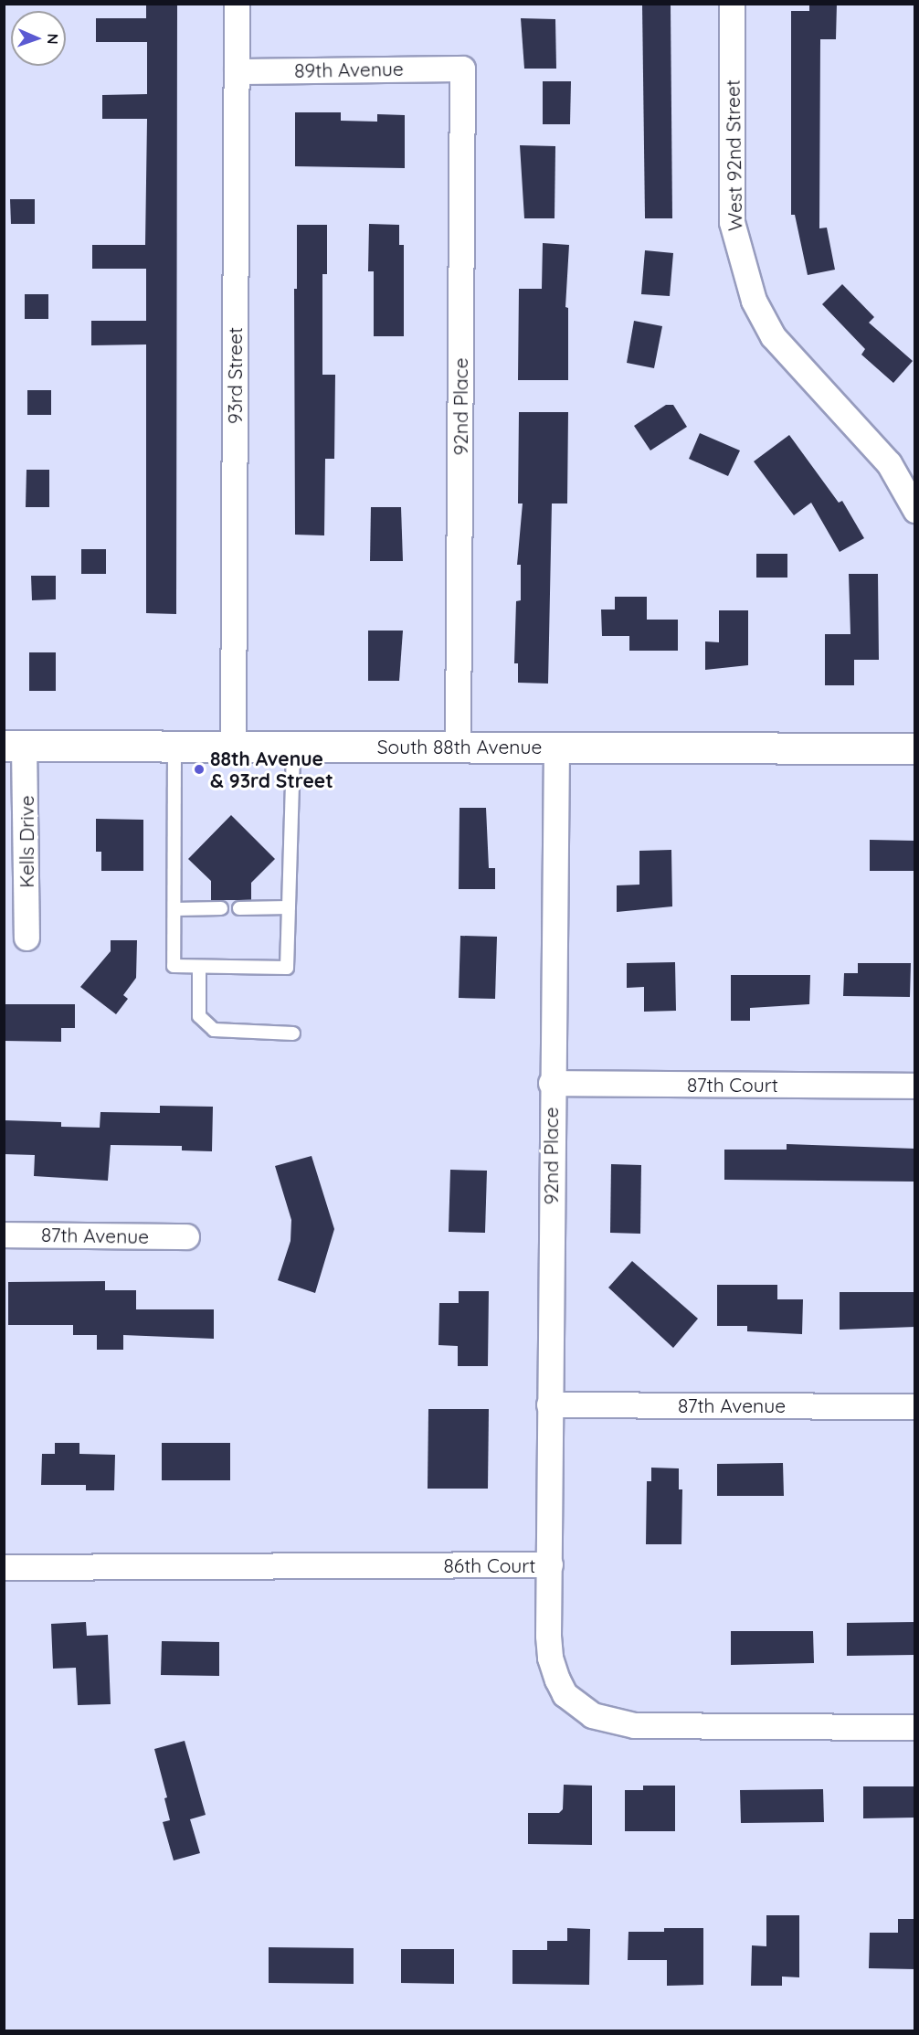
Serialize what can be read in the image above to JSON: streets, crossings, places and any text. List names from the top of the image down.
{
  "streets": {
    "street": [
      "89th Avenue",
      "West 92nd Street",
      "93rd Street",
      "92nd Place",
      "South 88th Avenue",
      "Kells Drive",
      "87th Court",
      "87th Avenue",
      "86th Court"
    ]
  },
  "crossings": [
    ["89th Avenue", "93rd Street"],
    ["89th Avenue", "92nd Place"],
    ["93rd Street", "South 88th Avenue"],
    ["92nd Place", "South 88th Avenue"],
    ["92nd Place", "87th Court"],
    ["92nd Place", "87th Avenue"],
    ["92nd Place", "86th Court"],
    ["South 88th Avenue", "Kells Drive"]
  ],
  "places": ["88th Avenue & 93rd Street"],
  "north": "right"
}
